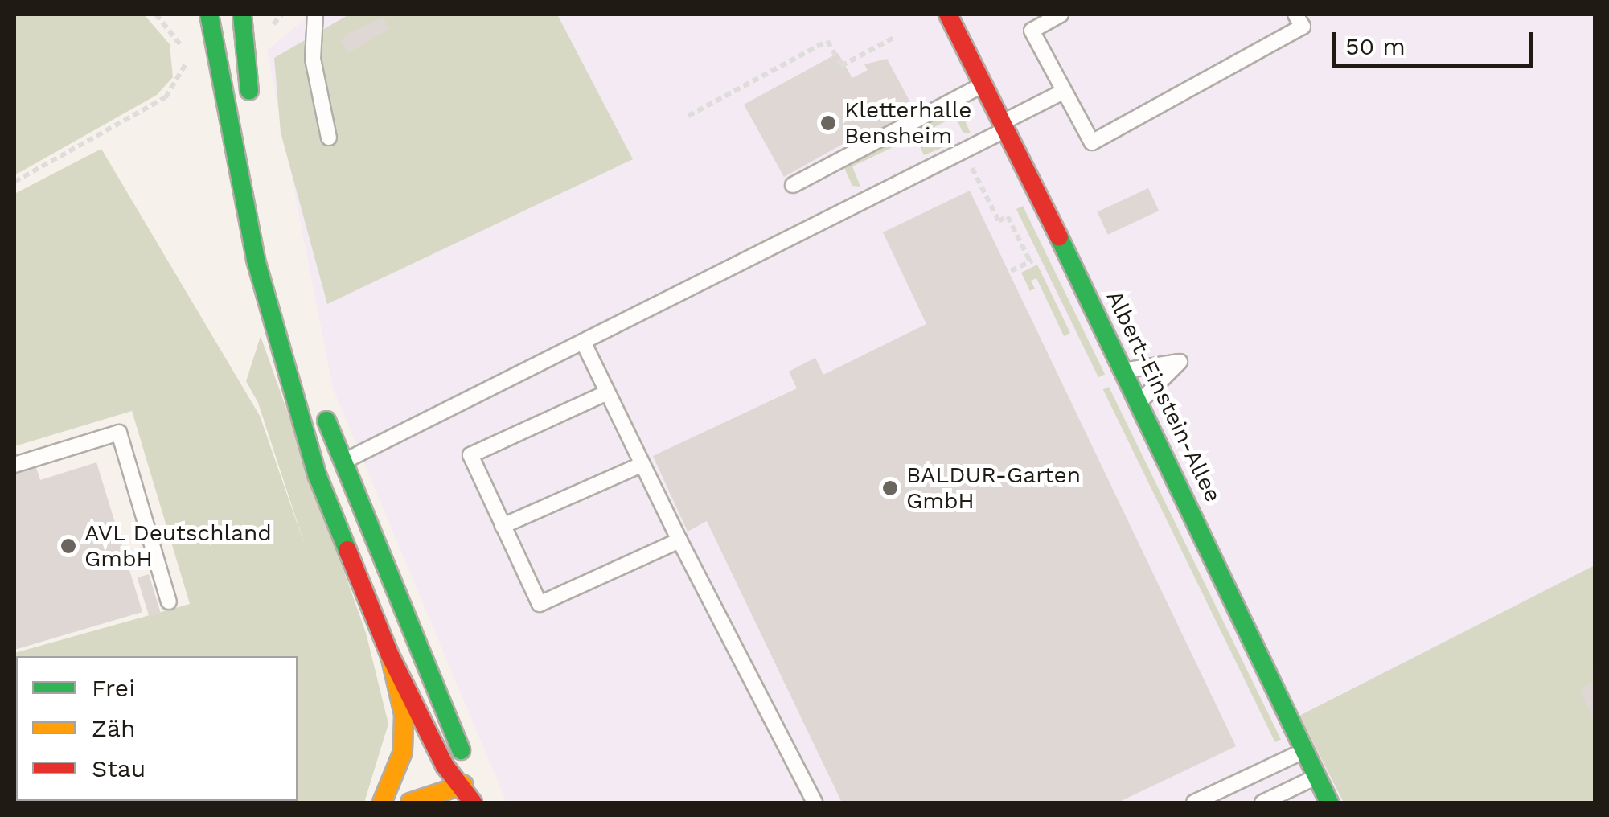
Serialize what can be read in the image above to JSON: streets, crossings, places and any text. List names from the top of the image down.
{
  "streets": {
    "main road": ["Albert-Einstein-Allee"]
  },
  "places": ["Kletterhalle Bensheim", "BALDUR-Garten GmbH", "AVL Deutschland GmbH"],
  "legend": ["Frei", "Zäh", "Stau"],
  "scale_bar": "50 m"
}
